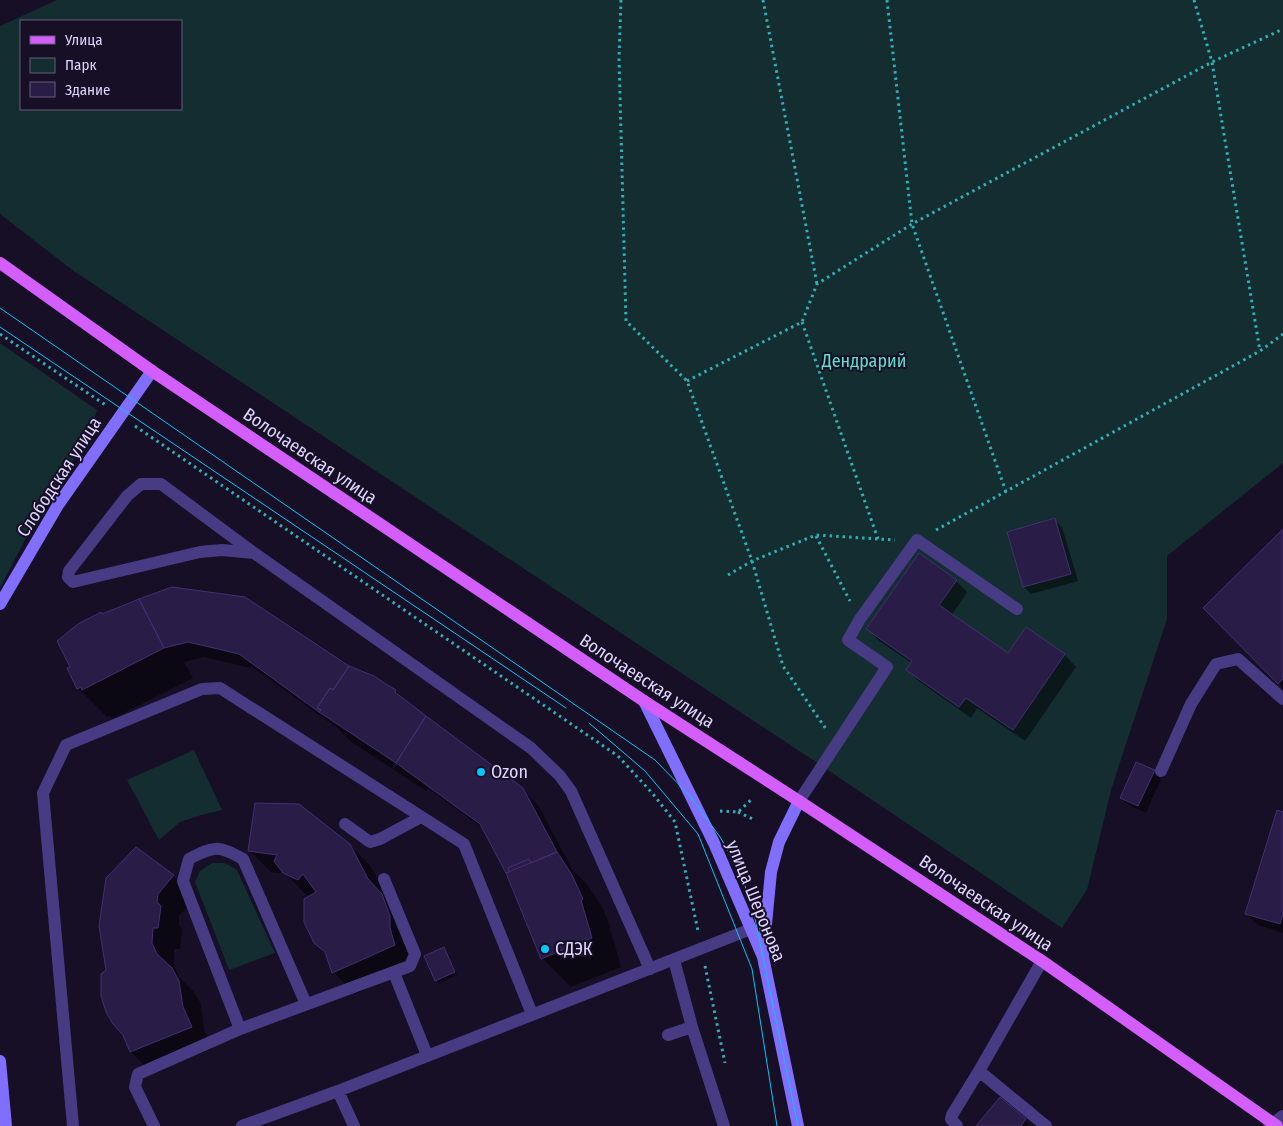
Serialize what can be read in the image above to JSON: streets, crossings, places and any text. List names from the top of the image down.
{
  "streets": {
    "main road": ["Волочаевская улица", "Слободская улица", "улица Шеронова"]
  },
  "crossings": [
    ["Волочаевская улица", "Слободская улица"],
    ["Волочаевская улица", "улица Шеронова"]
  ],
  "parks": ["Дендрарий"],
  "places": ["Ozon", "СДЭК"],
  "legend": ["Улица", "Парк", "Здание"]
}
